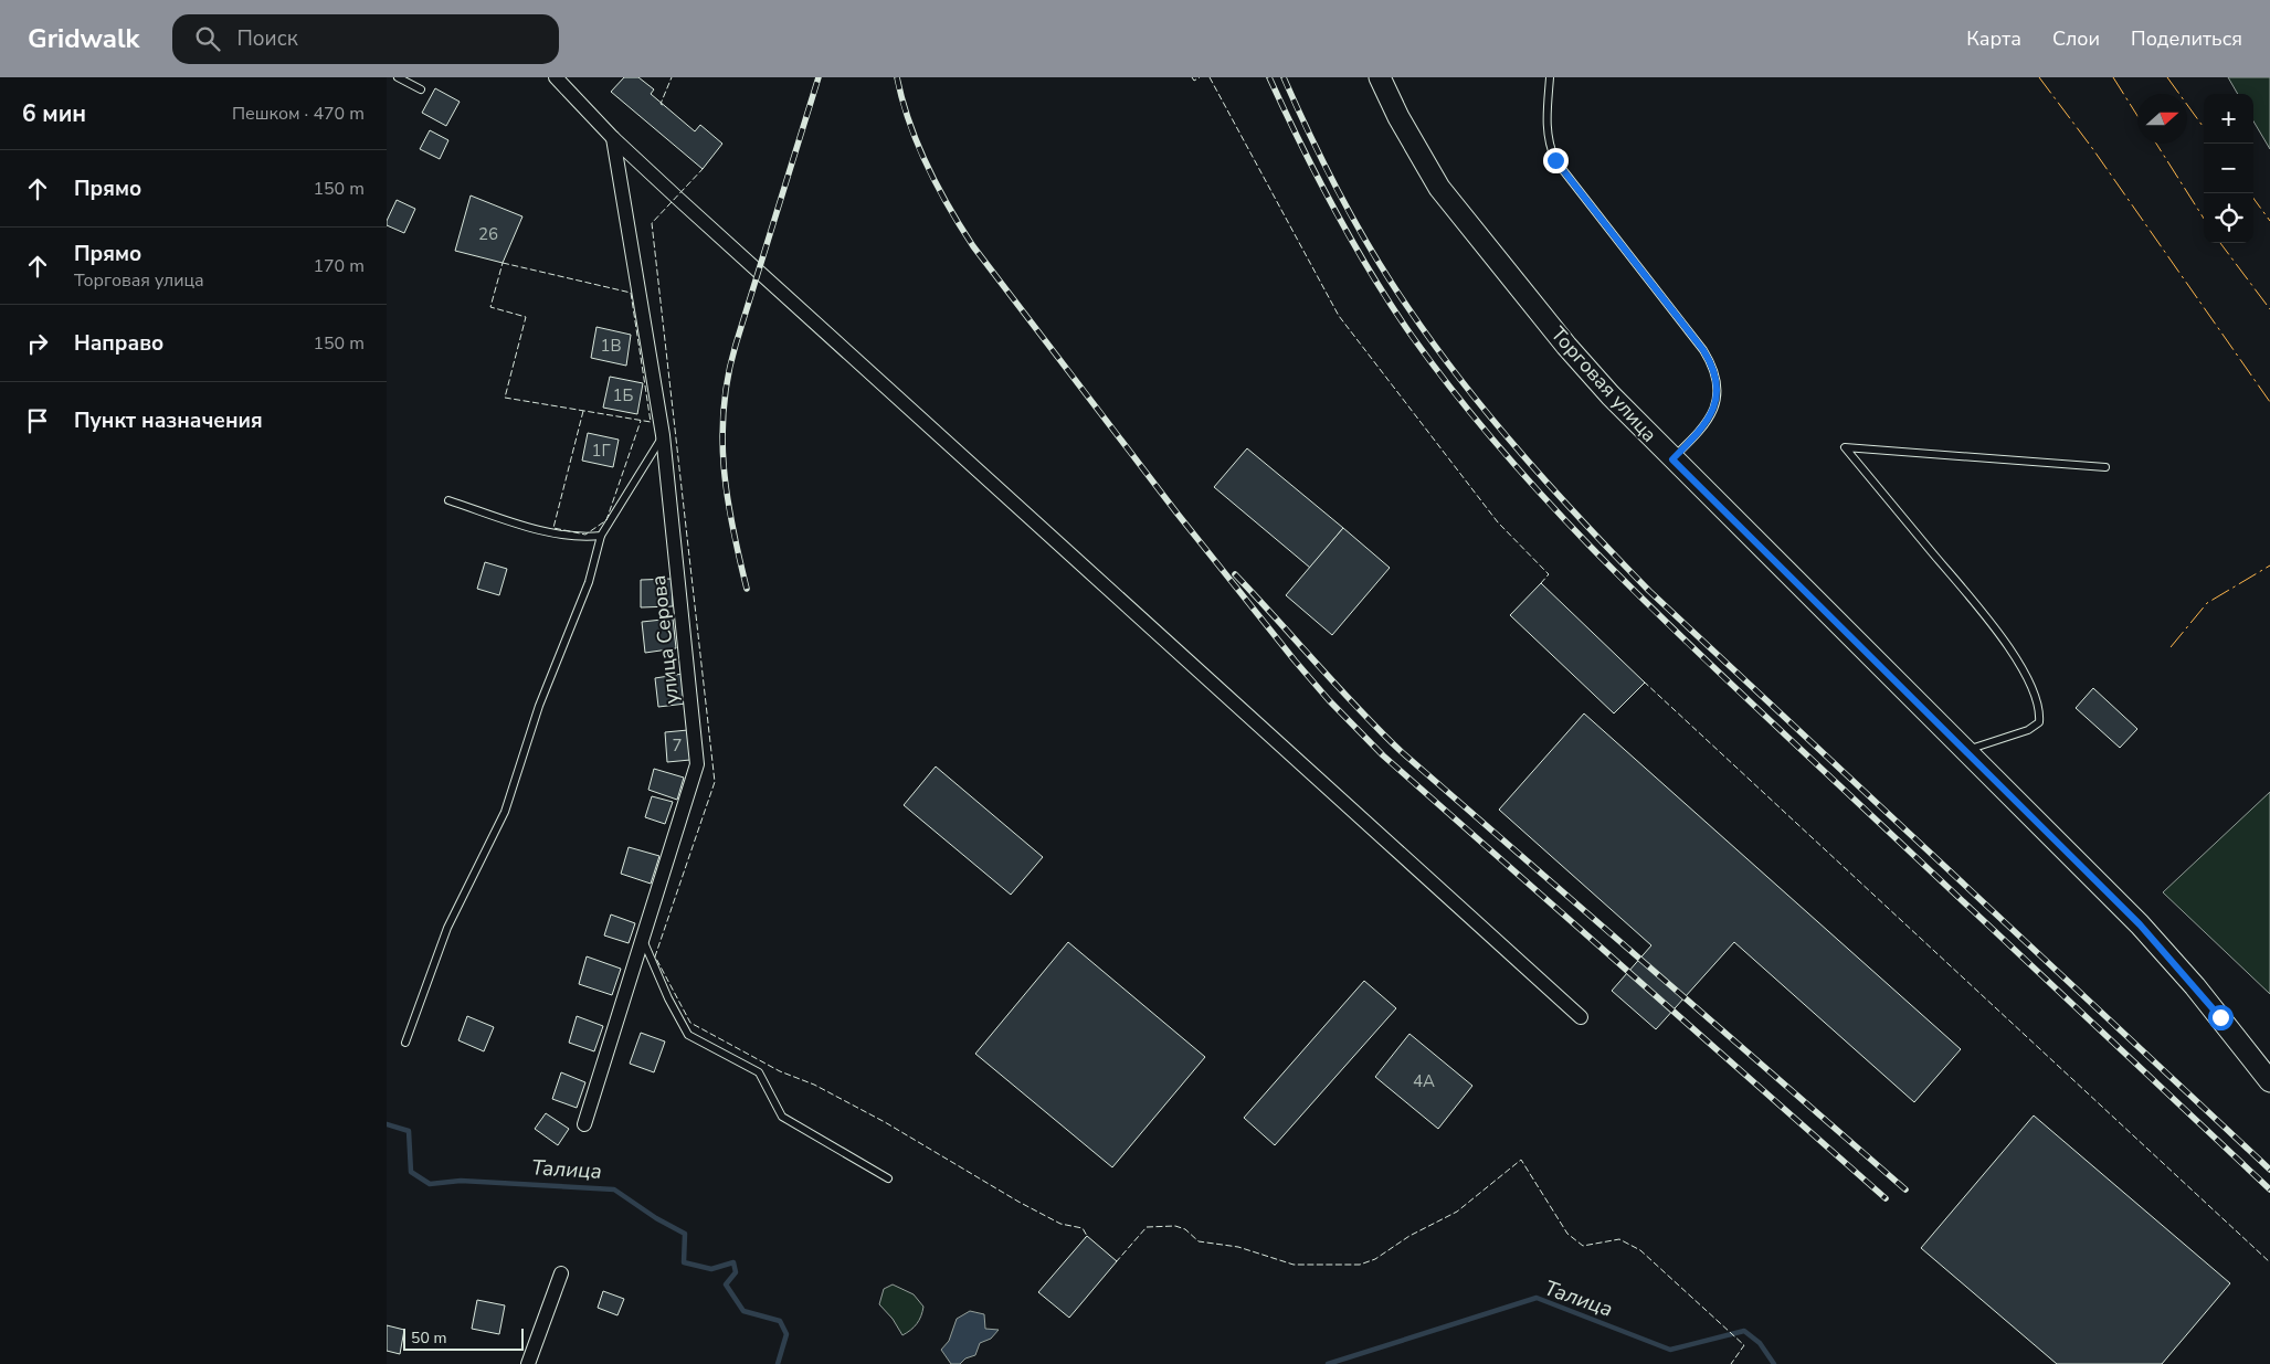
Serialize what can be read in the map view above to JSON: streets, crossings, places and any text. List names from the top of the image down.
{
  "streets": {
    "street": ["Торговая улица", "улица Серова"]
  },
  "water": ["Талица"],
  "house_numbers": [
    "26",
    "1В",
    "1Б",
    "1Г",
    "7",
    "4А"
  ],
  "scale_bar": "50 m",
  "north": "right",
  "page": {
    "header": "Gridwalk",
    "search": "Поиск",
    "nav": ["Карта", "Слои", "Поделиться"],
    "heading": ["6 мин", "Пешком · 470 m"],
    "map_buttons": ["+", "−"],
    "list": [
      ["Прямо", "150 m"],
      ["Прямо", "Торговая улица", "170 m"],
      ["Направо", "150 m"],
      "Пункт назначения"
    ],
    "scale": "50 m"
  }
}
